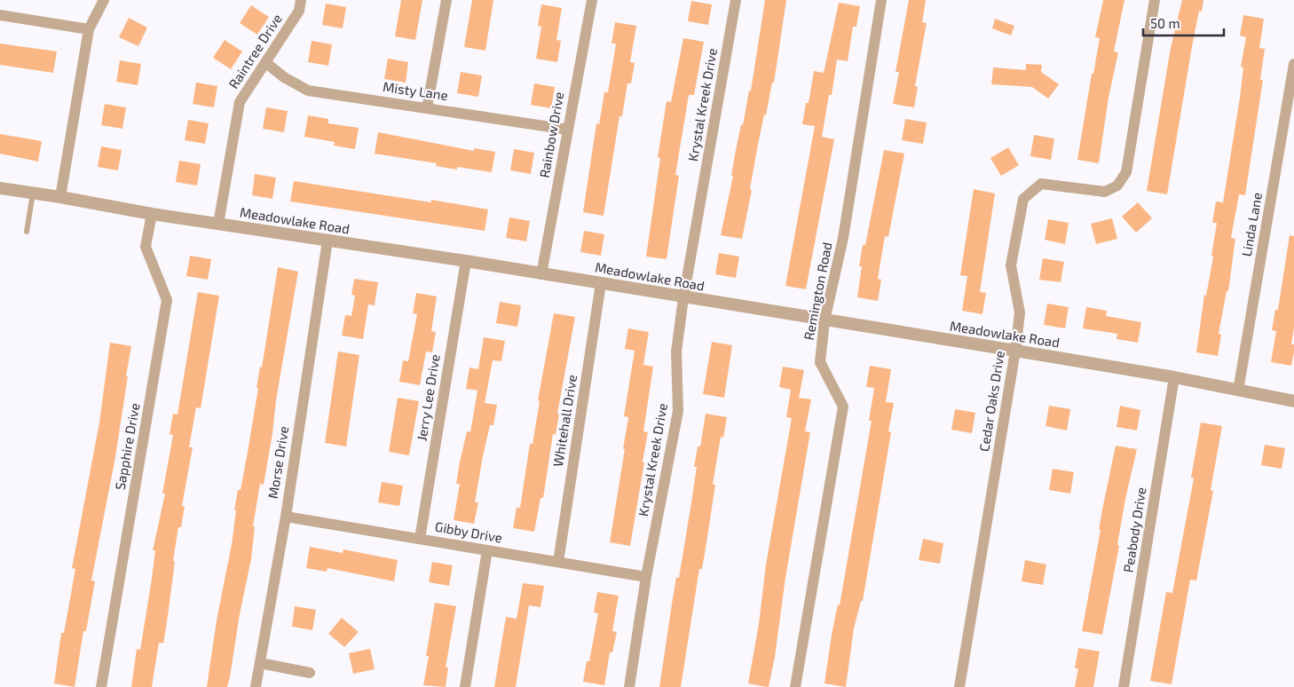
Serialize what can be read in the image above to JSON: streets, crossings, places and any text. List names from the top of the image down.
{
  "streets": {
    "street": [
      "Raintree Drive",
      "Misty Lane",
      "Krystal Kreek Drive",
      "Rainbow Drive",
      "Meadowlake Road",
      "Linda Lane",
      "Remington Road",
      "Jerry Lee Drive",
      "Cedar Oaks Drive",
      "Whitehall Drive",
      "Sapphire Drive",
      "Morse Drive",
      "Peabody Drive",
      "Gibby Drive"
    ]
  },
  "crossings": [
    ["Raintree Drive", "Misty Lane"],
    ["Raintree Drive", "Meadowlake Road"],
    ["Misty Lane", "Rainbow Drive"],
    ["Krystal Kreek Drive", "Meadowlake Road"],
    ["Krystal Kreek Drive", "Gibby Drive"],
    ["Rainbow Drive", "Meadowlake Road"],
    ["Meadowlake Road", "Linda Lane"],
    ["Meadowlake Road", "Remington Road"],
    ["Meadowlake Road", "Jerry Lee Drive"],
    ["Meadowlake Road", "Cedar Oaks Drive"],
    ["Meadowlake Road", "Whitehall Drive"],
    ["Meadowlake Road", "Sapphire Drive"],
    ["Meadowlake Road", "Morse Drive"],
    ["Meadowlake Road", "Peabody Drive"],
    ["Jerry Lee Drive", "Gibby Drive"],
    ["Whitehall Drive", "Gibby Drive"],
    ["Morse Drive", "Gibby Drive"]
  ],
  "scale_bar": "50 m"
}
